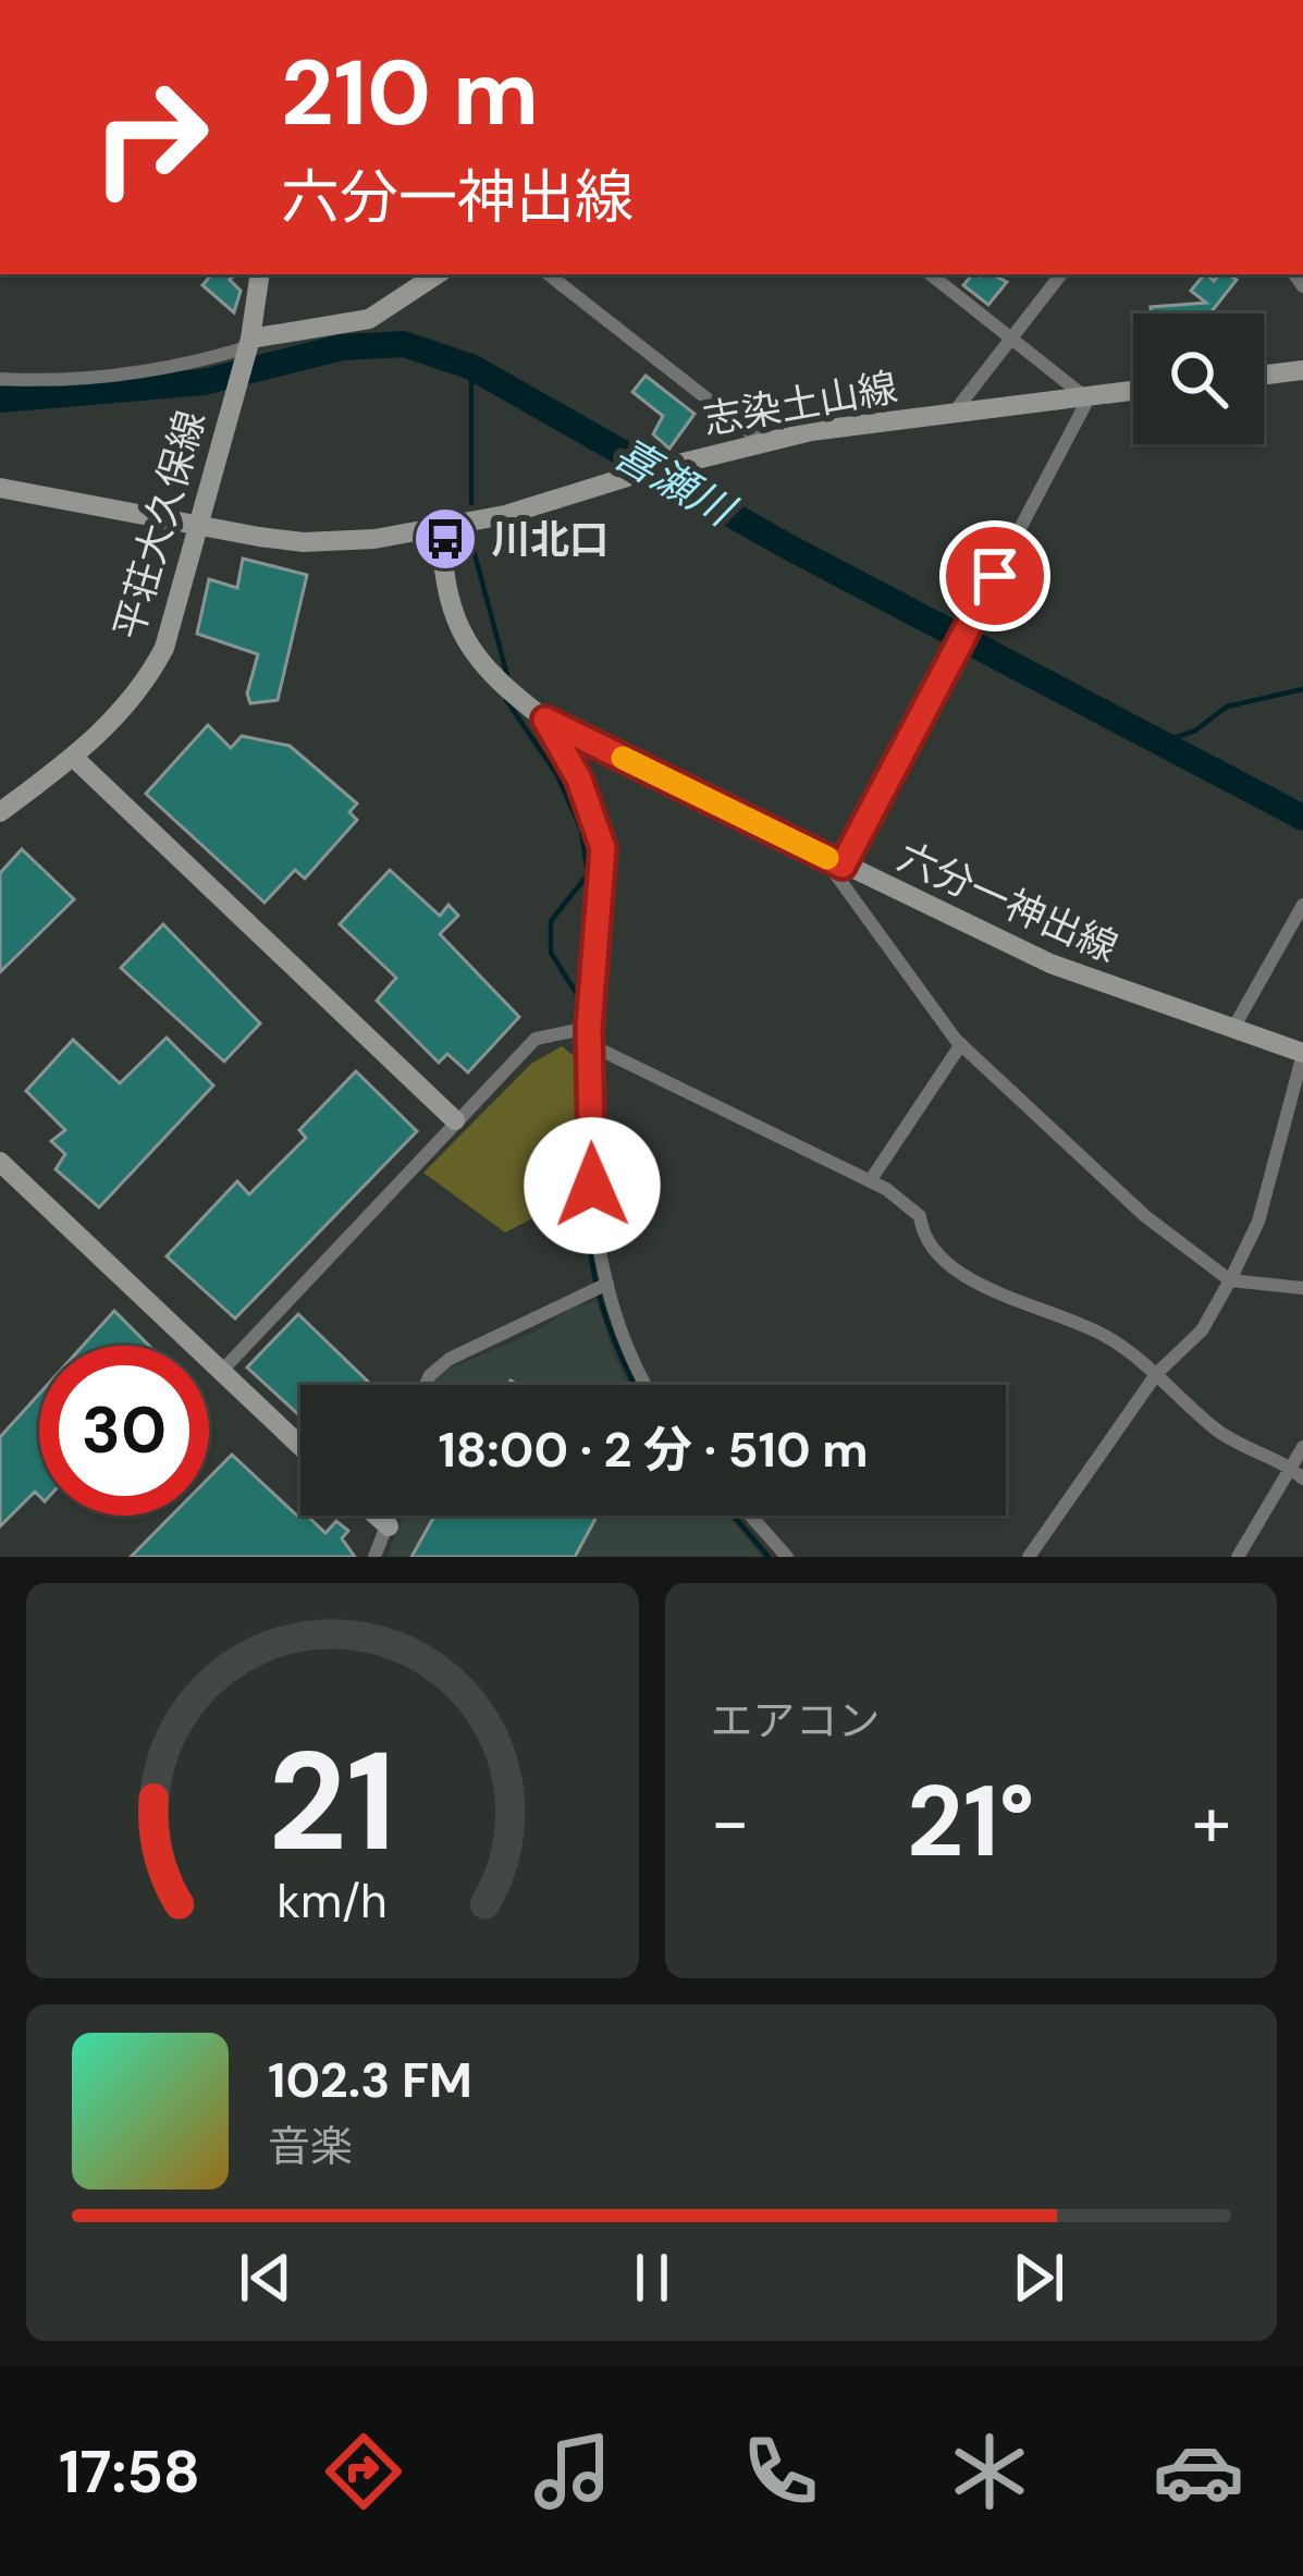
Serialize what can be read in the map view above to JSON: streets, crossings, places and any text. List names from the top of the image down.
{
  "streets": {
    "main road": ["志染土山線", "平荘大久保線", "六分一神出線"]
  },
  "crossings": [
    ["志染土山線", "平荘大久保線"],
    ["志染土山線", "六分一神出線"]
  ],
  "water": ["喜瀬川"],
  "places": {
    "bus stop": ["川北口"]
  },
  "page": {
    "turn": ["210 m", "六分一神出線"],
    "limit": "30",
    "trip": "18:00 · 2 分 · 510 m",
    "tile": "エアコン",
    "heat": ["−", "21°", "+"],
    "song": ["102.3 FM", "音楽"],
    "tabs": "17:58",
    "gauge": ["21", "km/h"]
  }
}
